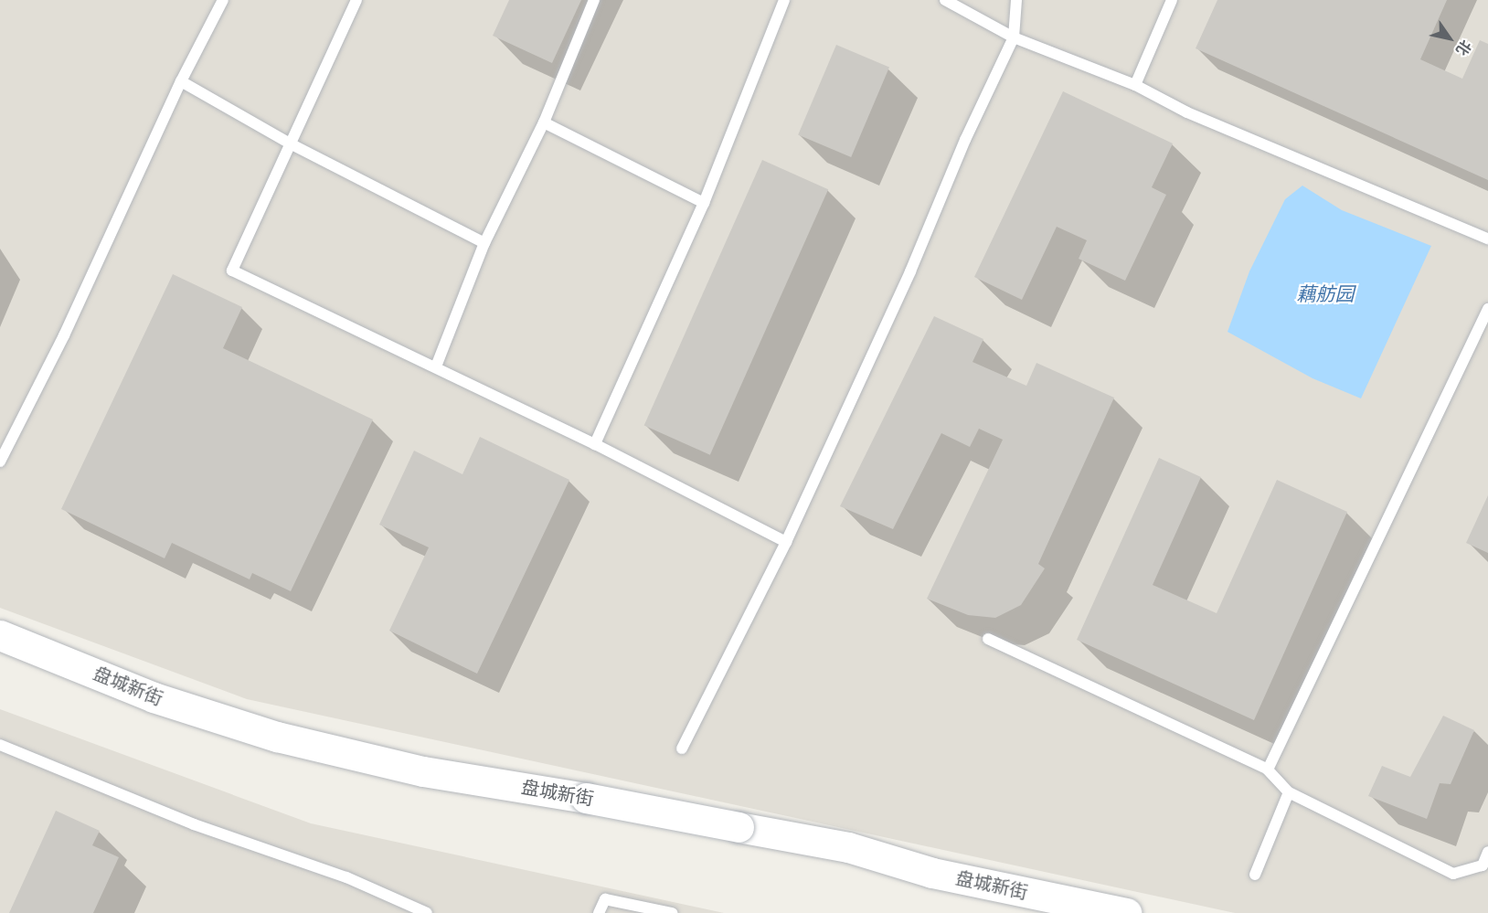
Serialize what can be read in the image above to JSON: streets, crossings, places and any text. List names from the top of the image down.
{
  "streets": {
    "main road": ["盘城新街"]
  },
  "water": ["藕舫园"],
  "north": "bottom right"
}
